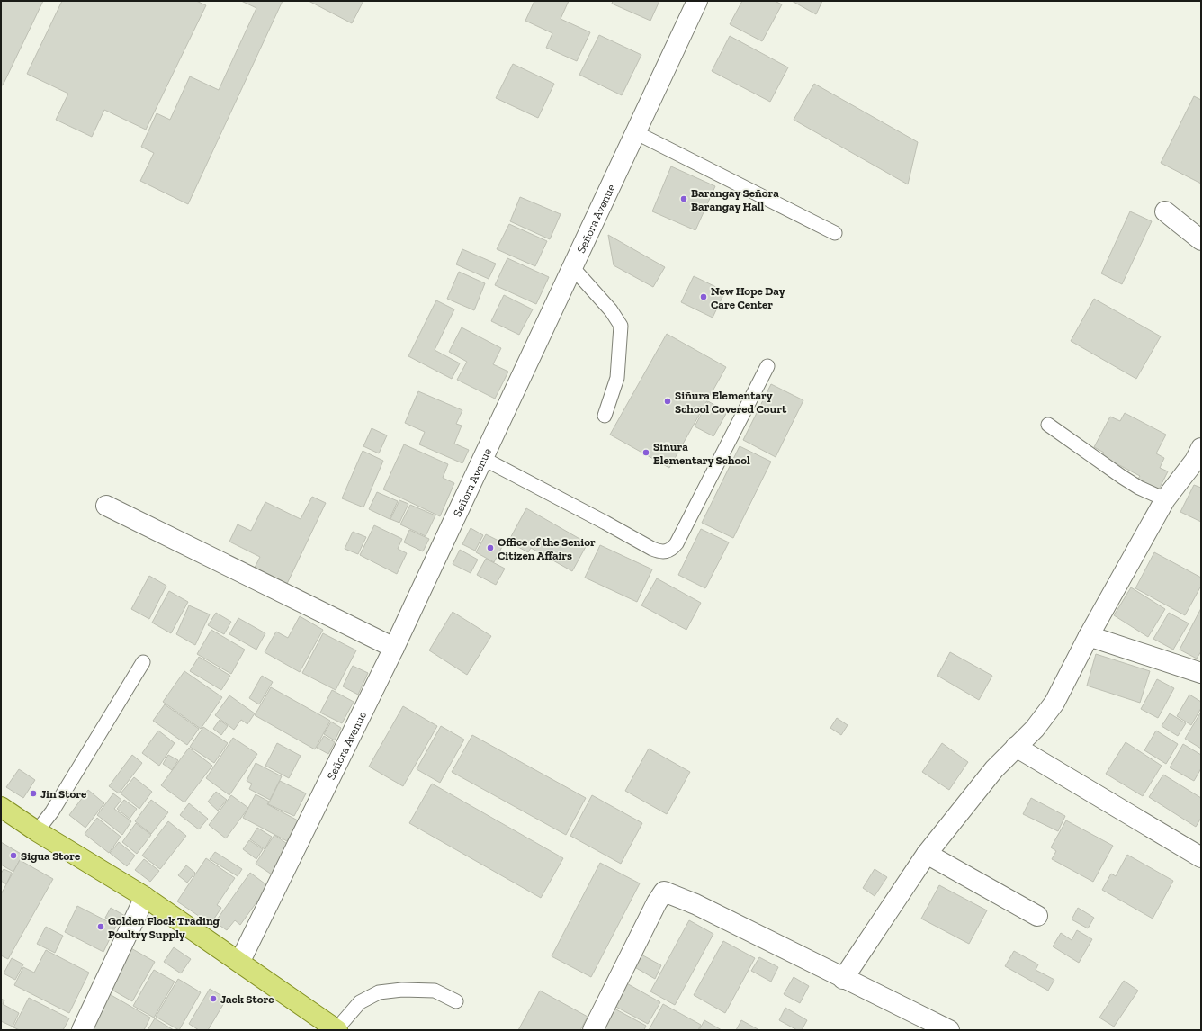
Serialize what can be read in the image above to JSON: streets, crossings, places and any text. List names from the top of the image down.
{
  "streets": {
    "street": ["Señora Avenue"]
  },
  "places": [
    "Barangay Señora Barangay Hall",
    "New Hope Day Care Center",
    "Siñura Elementary School Covered Court",
    "Siñura Elementary School",
    "Office of the Senior Citizen Affairs",
    "Jin Store",
    "Sigua Store",
    "Golden Flock Trading Poultry Supply",
    "Jack Store"
  ]
}
